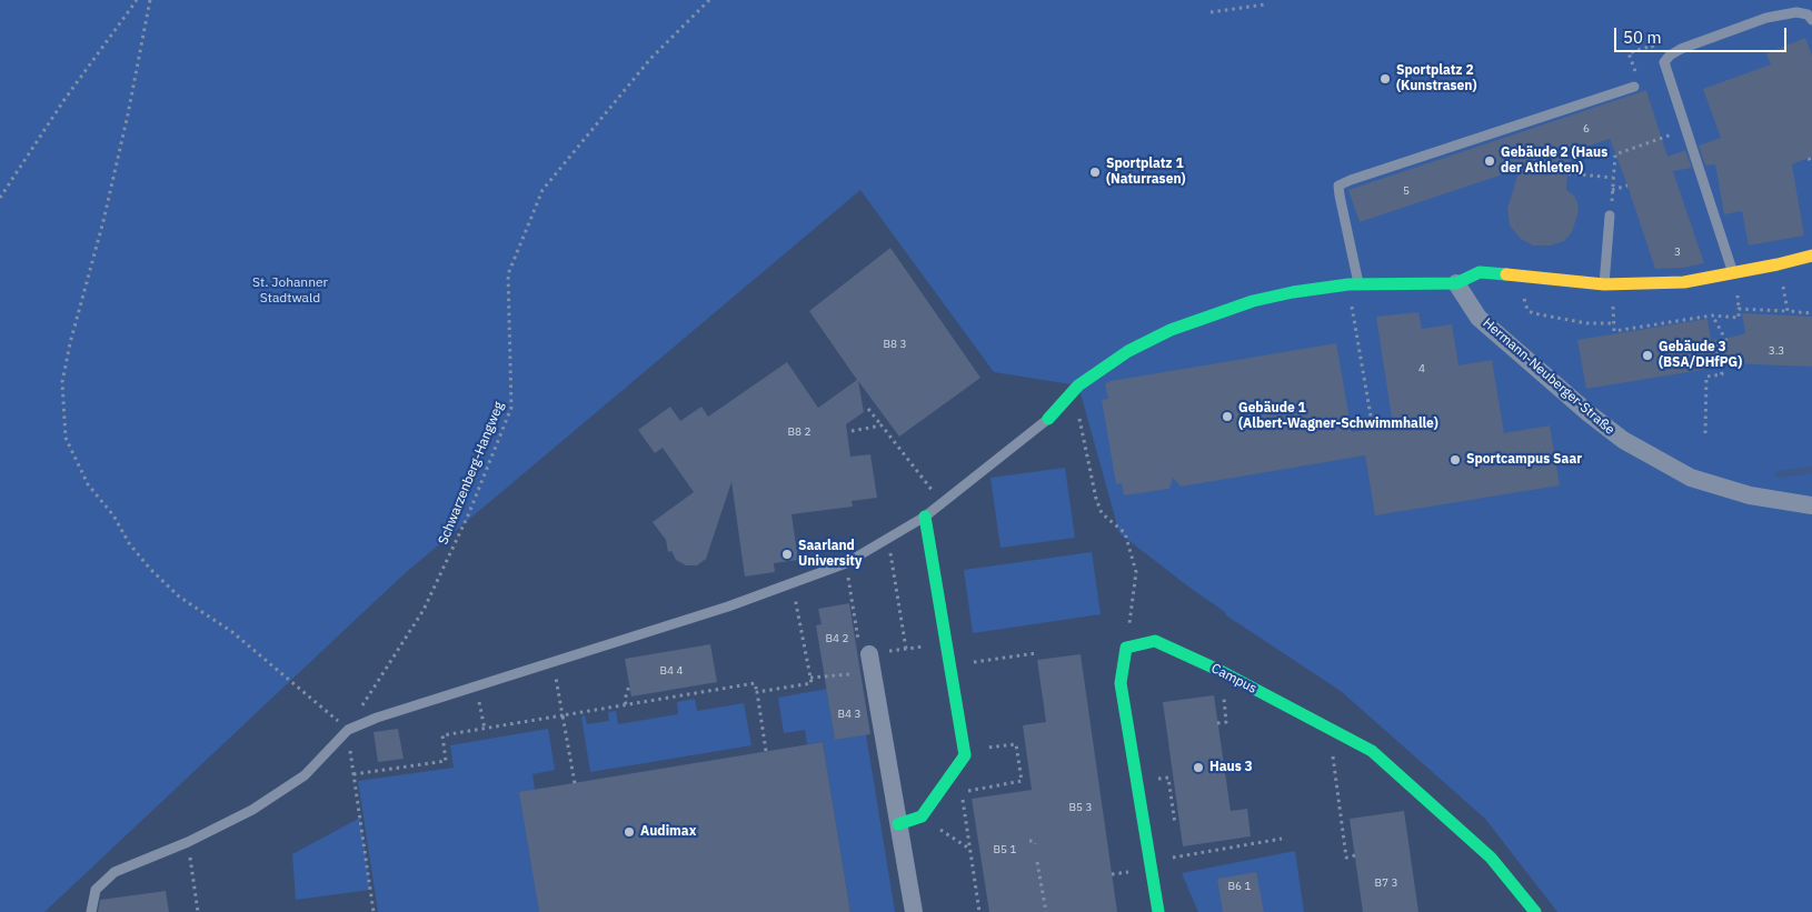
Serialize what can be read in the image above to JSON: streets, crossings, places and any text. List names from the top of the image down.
{
  "streets": {
    "street": ["Hermann-Neuberger-Straße", "Campus"],
    "path": ["Schwarzenberg-Hangweg"]
  },
  "parks": ["St. Johanner Stadtwald"],
  "places": [
    "Sportplatz 2 (Kunstrasen)",
    "Gebäude 2 (Haus der Athleten)",
    "Sportplatz 1 (Naturrasen)",
    "Gebäude 3 (BSA/DHfPG)",
    "Gebäude 1 (Albert-Wagner-Schwimmhalle)",
    "Sportcampus Saar",
    "Saarland University",
    "Haus 3",
    "Audimax"
  ],
  "house_numbers": [
    "6",
    "5",
    "3",
    "B8 3",
    "3.3",
    "4",
    "B8 2",
    "B4 2",
    "B4 4",
    "B4 3",
    "B5 3",
    "B5 1",
    "B7 3",
    "B6 1"
  ],
  "scale_bar": "50 m"
}
